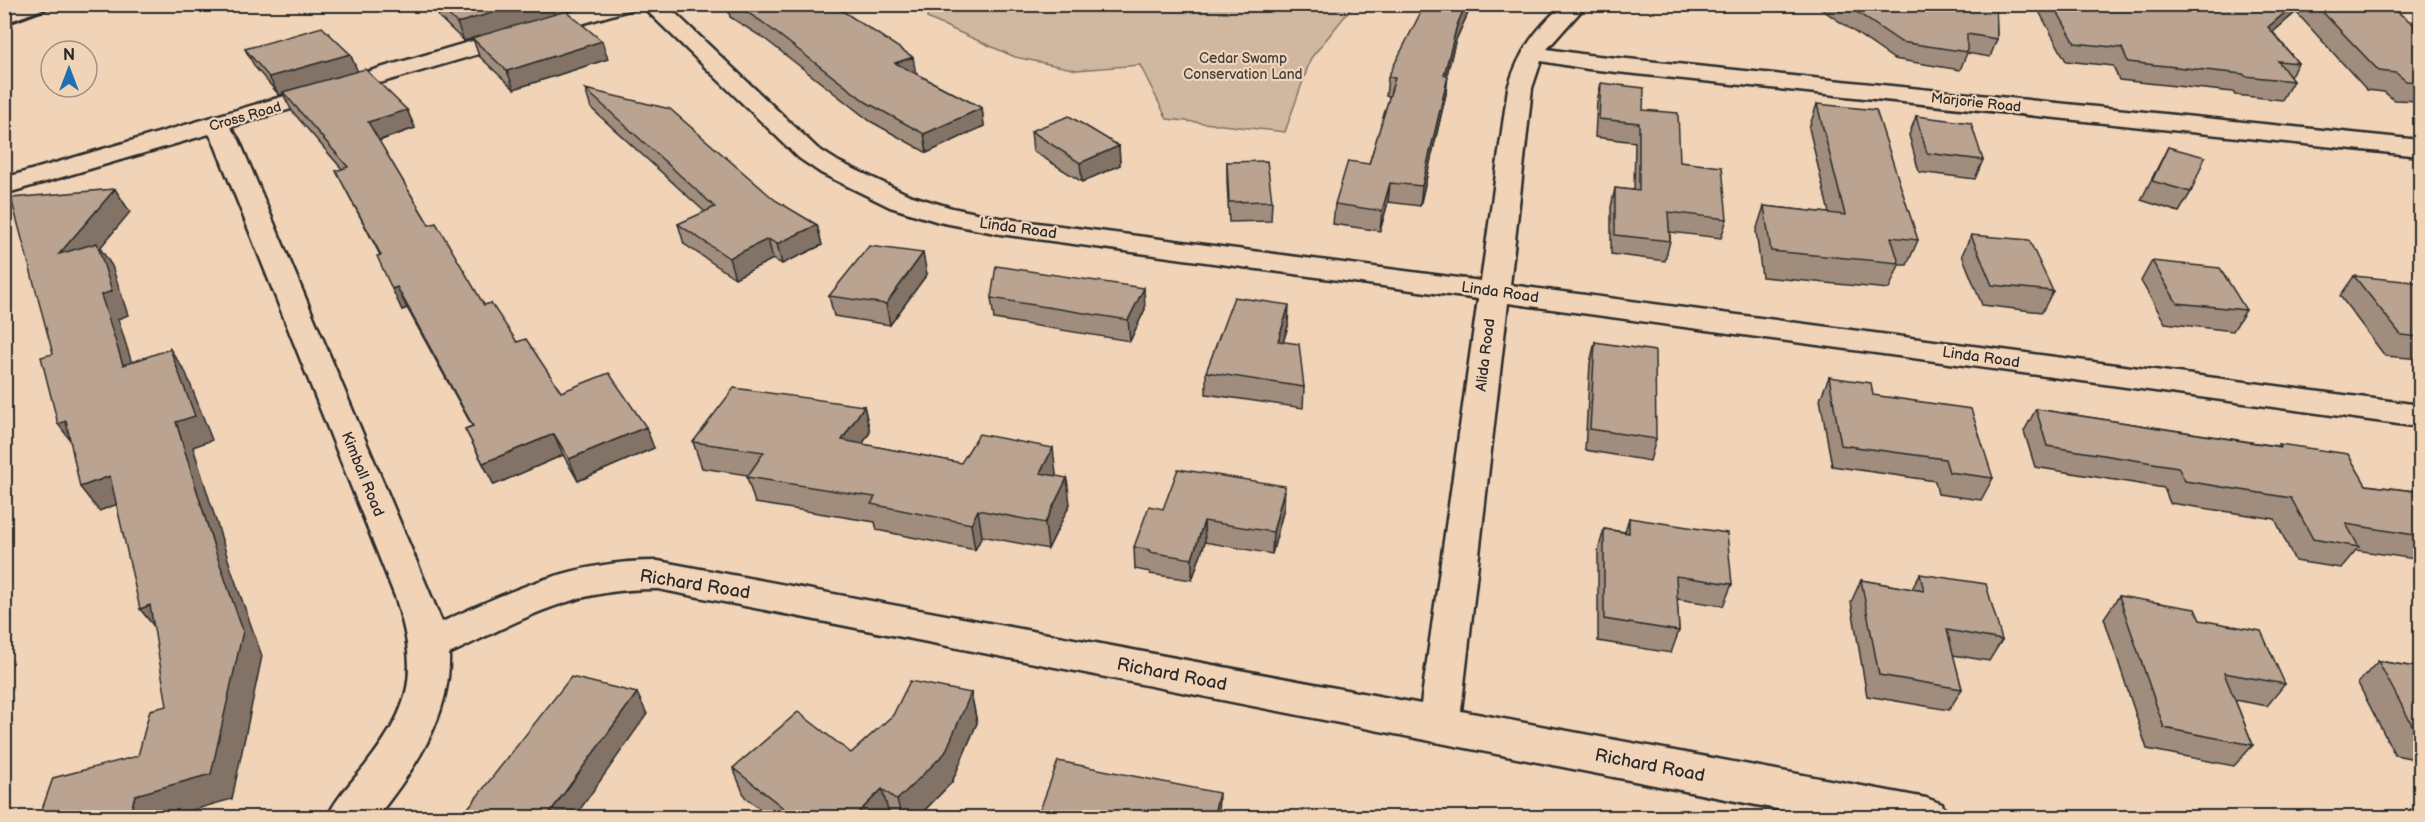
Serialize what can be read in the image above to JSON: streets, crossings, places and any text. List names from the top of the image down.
{
  "streets": {
    "street": [
      "Marjorie Road",
      "Cross Road",
      "Linda Road",
      "Alida Road",
      "Kimball Road",
      "Richard Road"
    ]
  },
  "crossings": [
    ["Marjorie Road", "Alida Road"],
    ["Cross Road", "Kimball Road"],
    ["Linda Road", "Alida Road"],
    ["Alida Road", "Richard Road"],
    ["Kimball Road", "Richard Road"]
  ],
  "parks": ["Cedar Swamp Conservation Land"],
  "north": "top"
}
